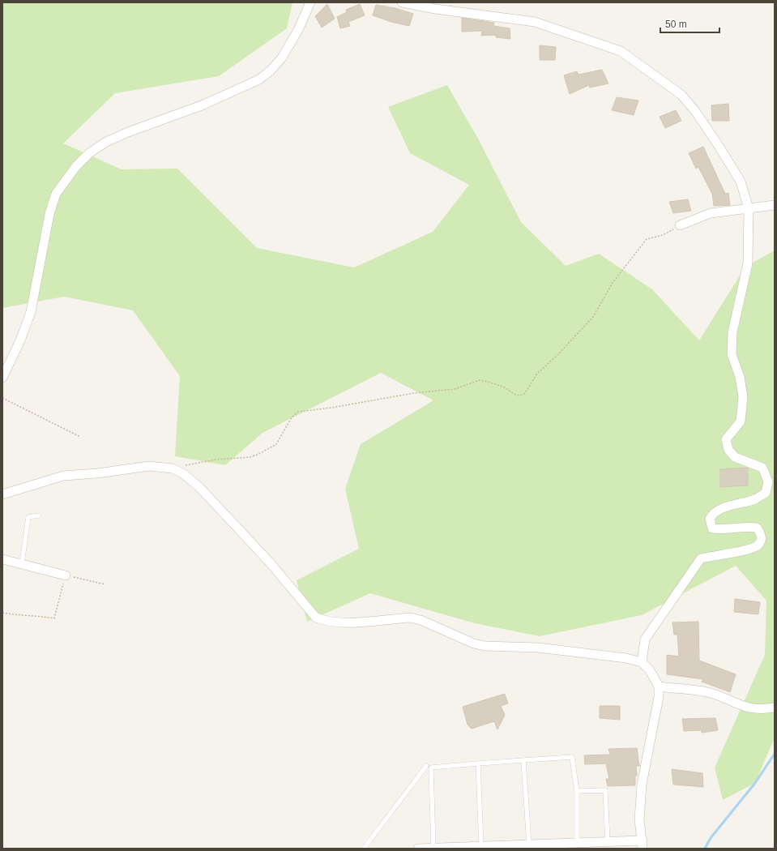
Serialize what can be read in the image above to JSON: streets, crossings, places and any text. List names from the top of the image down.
{
  "scale_bar": "50 m"
}
